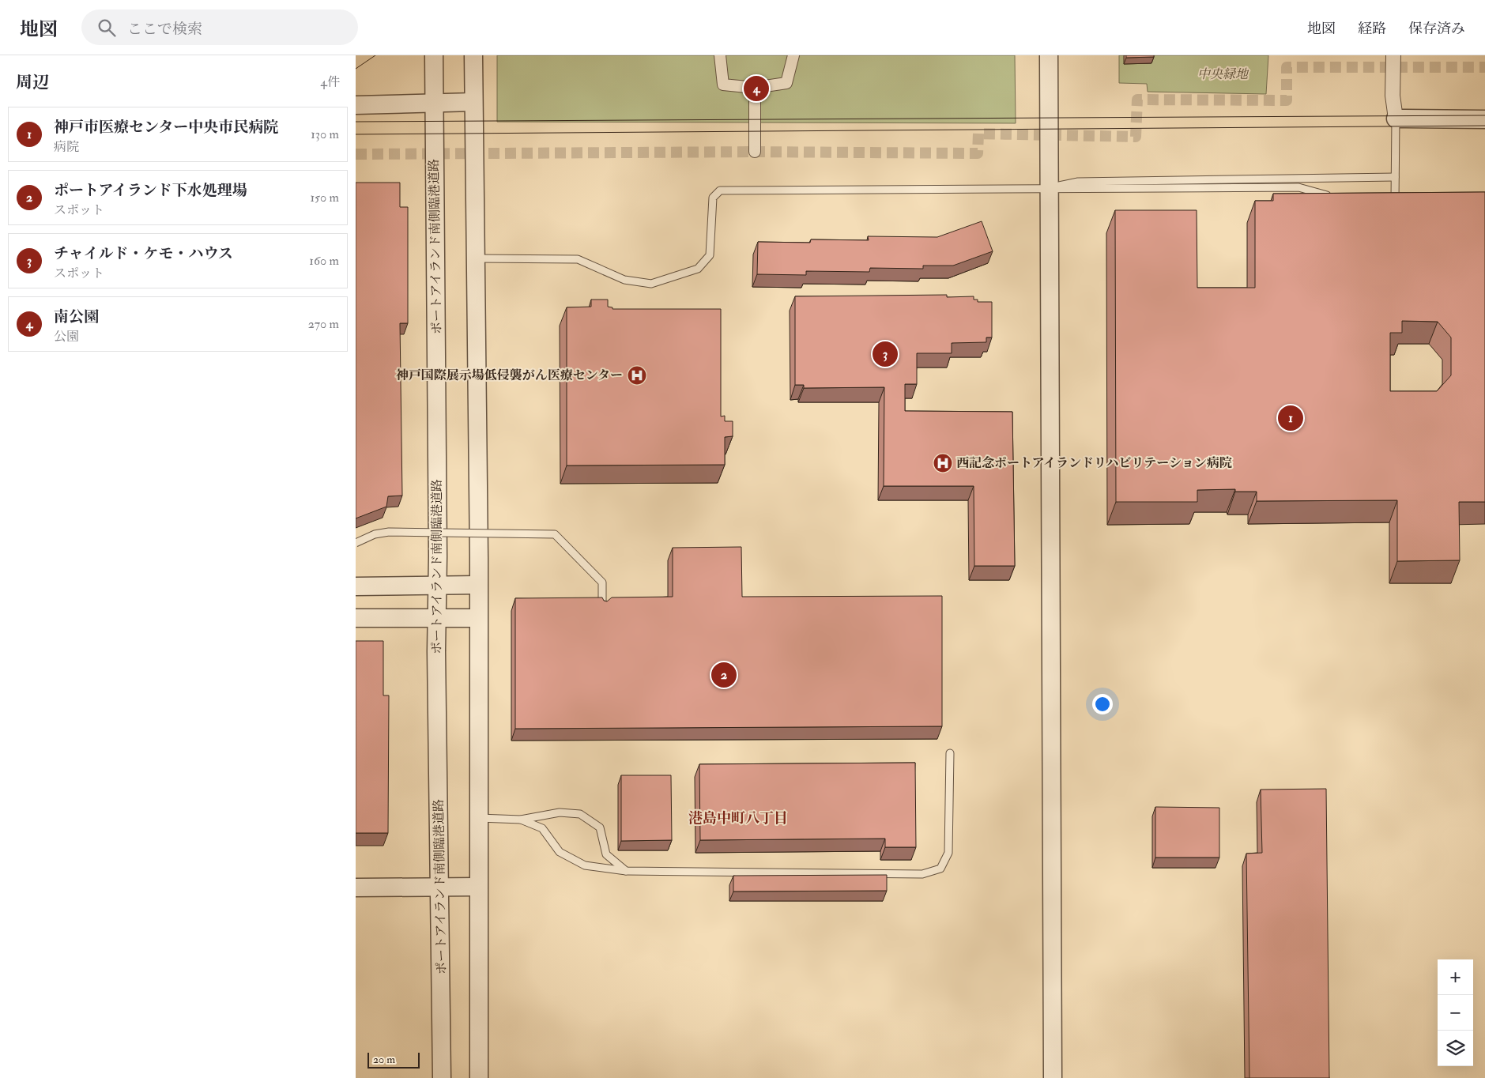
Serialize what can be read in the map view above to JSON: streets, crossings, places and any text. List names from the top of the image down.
{
  "streets": {
    "street": ["ポートアイランド南側臨港道路"]
  },
  "districts": ["港島中町八丁目"],
  "parks": ["中央緑地"],
  "places": {
    "hospital": ["神戸国際展示場低侵襲がん医療センター", "西記念ポートアイランドリハビリテーション病院"]
  },
  "scale_bar": "20 m",
  "page": {
    "header": "地図",
    "search": "ここで検索",
    "nav": ["地図", "経路", "保存済み"],
    "heading": ["周辺", "4件"],
    "pins": [
      "4",
      "3",
      "1",
      "2"
    ],
    "list": [
      {
        "mark": "1",
        "name": "神戸市医療センター中央市民病院",
        "note": "病院",
        "value": "130 m"
      },
      {
        "mark": "2",
        "name": "ポートアイランド下水処理場",
        "note": "スポット",
        "value": "150 m"
      },
      {
        "mark": "3",
        "name": "チャイルド・ケモ・ハウス",
        "note": "スポット",
        "value": "160 m"
      },
      {
        "mark": "4",
        "name": "南公園",
        "note": "公園",
        "value": "270 m"
      }
    ],
    "map_buttons": ["+", "−"],
    "scale": "20 m"
  }
}
